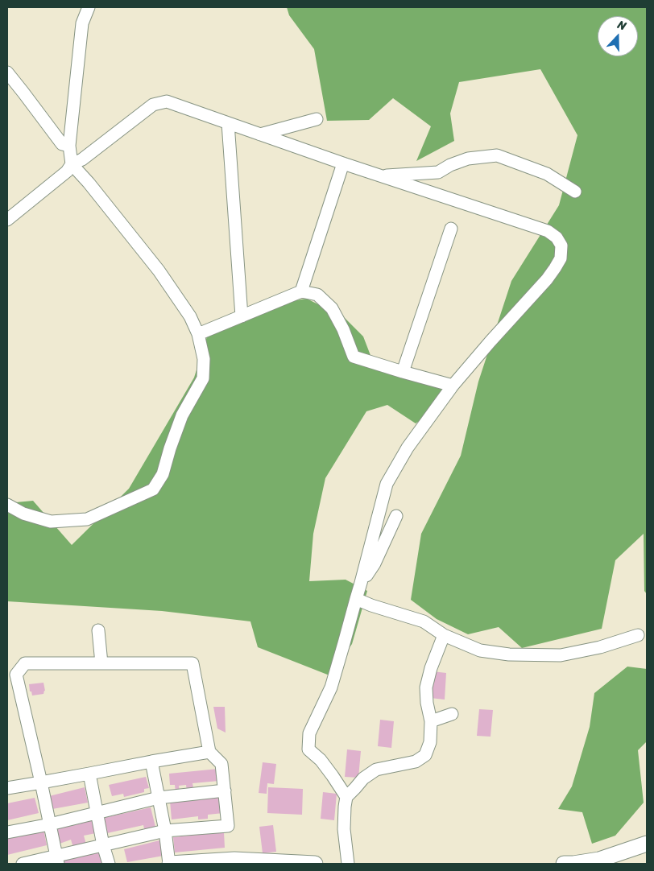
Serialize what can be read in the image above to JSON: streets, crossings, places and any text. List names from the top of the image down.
{
  "north": "top"
}
